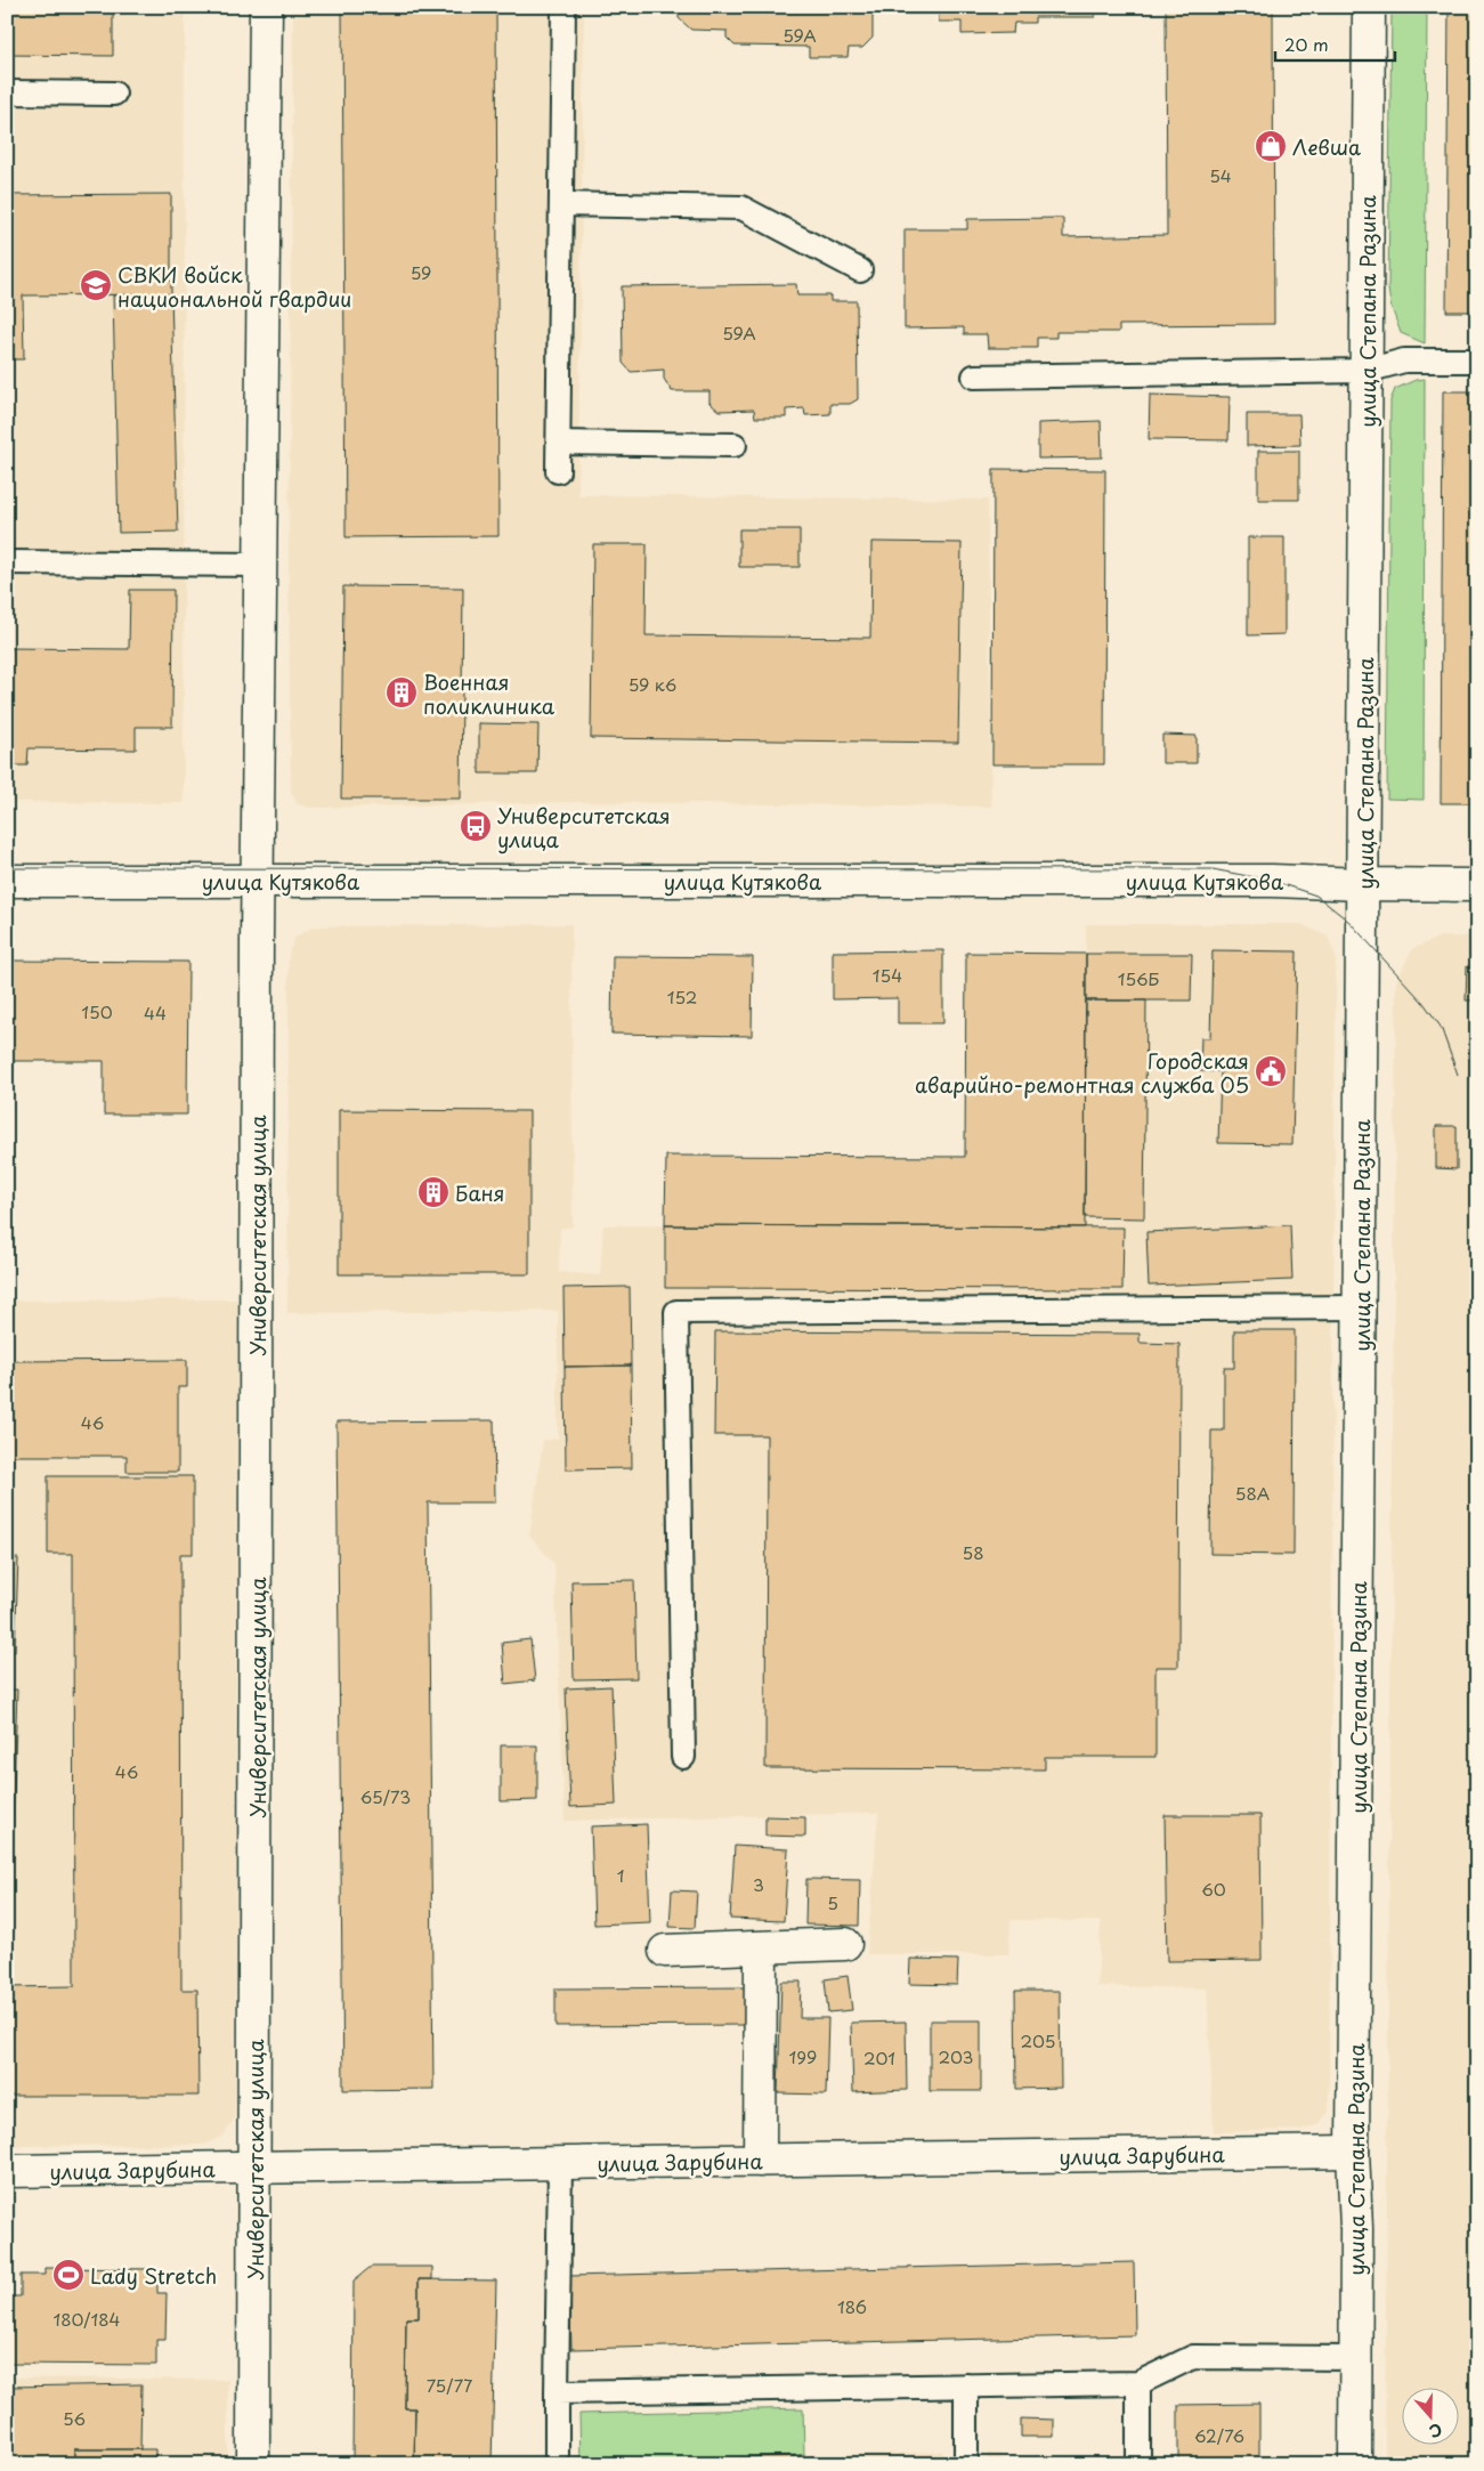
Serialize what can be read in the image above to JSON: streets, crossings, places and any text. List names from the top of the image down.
{
  "streets": {
    "street": [
      "улица Степана Разина",
      "улица Кутякова",
      "Университетская улица",
      "улица Зарубина"
    ]
  },
  "crossings": [
    ["улица Степана Разина", "улица Кутякова"],
    ["улица Степана Разина", "улица Зарубина"],
    ["улица Кутякова", "Университетская улица"],
    ["Университетская улица", "улица Зарубина"]
  ],
  "places": {
    "shop": ["Левша"],
    "school or university": ["СВКИ войск национальной гвардии"],
    "building": ["Военная поликлиника", "Баня"],
    "bus stop": ["Университетская улица"],
    "public building": ["Городская аварийно-ремонтная служба 05"],
    "sports": ["Lady Stretch"]
  },
  "house_numbers": [
    "59А",
    "54",
    "59",
    "59А",
    "59 к6",
    "154",
    "156Б",
    "152",
    "150",
    "44",
    "46",
    "58А",
    "58",
    "46",
    "65/73",
    "1",
    "3",
    "60",
    "5",
    "205",
    "199",
    "203",
    "201",
    "186",
    "180/184",
    "75/77",
    "56",
    "62/76"
  ],
  "scale_bar": "20 m",
  "north": "bottom"
}
